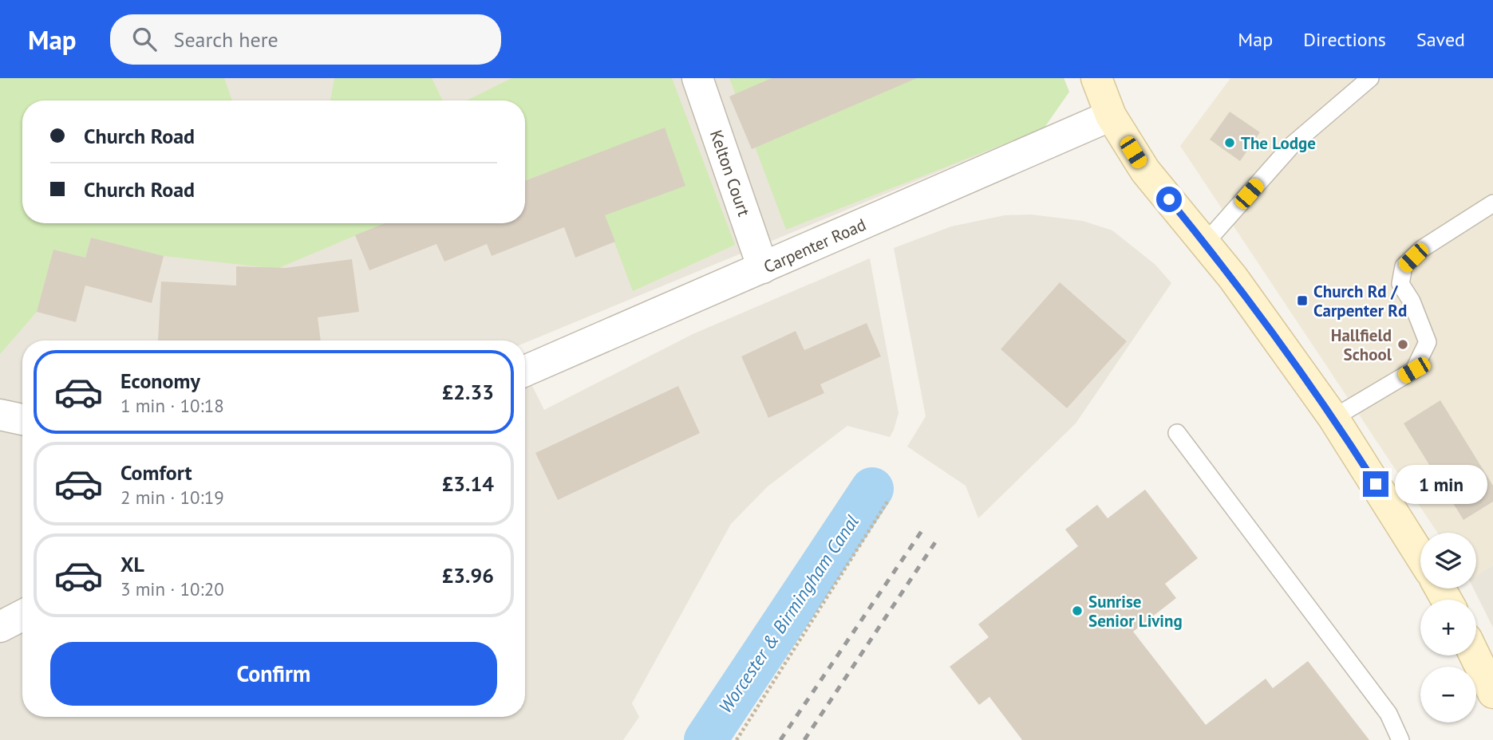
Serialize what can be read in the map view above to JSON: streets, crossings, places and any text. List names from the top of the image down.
{
  "streets": {
    "street": ["Kelton Court", "Carpenter Road"]
  },
  "crossings": [
    ["Kelton Court", "Carpenter Road"]
  ],
  "water": ["Worcester & Birmingham Canal"],
  "places": {
    "other": ["The Lodge", "Hallfield School", "Sunrise Senior Living"],
    "transit": ["Church Rd / Carpenter Rd"]
  },
  "page": {
    "header": "Map",
    "search": "Search here",
    "nav": ["Map", "Directions", "Saved"],
    "banner": ["Church Road", "Church Road"],
    "list": [
      {
        "name": "Economy",
        "note": "1 min · 10:18",
        "value": "£2.33"
      },
      {
        "name": "Comfort",
        "note": "2 min · 10:19",
        "value": "£3.14"
      },
      {
        "name": "XL",
        "note": "3 min · 10:20",
        "value": "£3.96"
      }
    ],
    "bubble": "1 min",
    "map_buttons": ["+", "−"],
    "buttons": "Confirm"
  }
}
